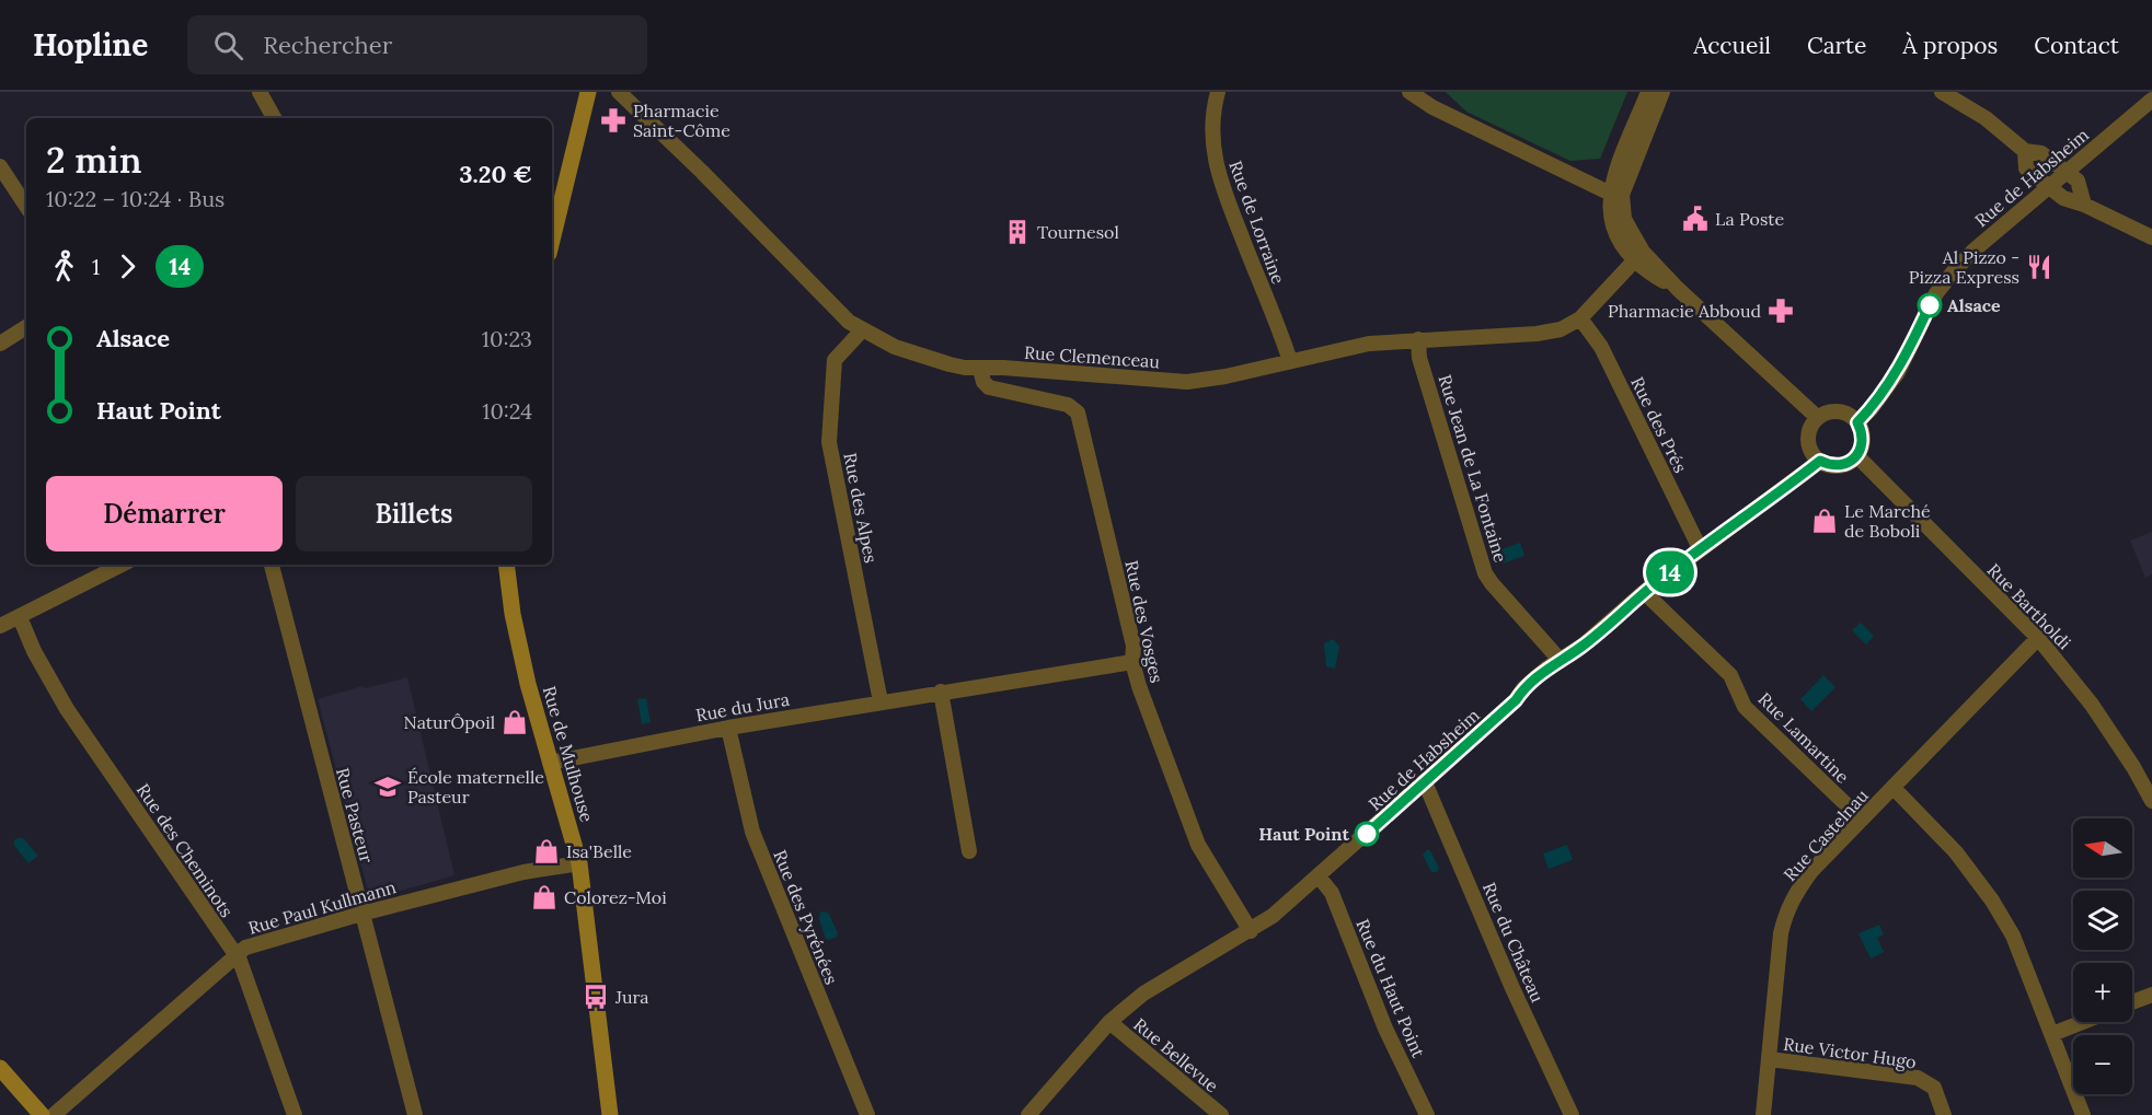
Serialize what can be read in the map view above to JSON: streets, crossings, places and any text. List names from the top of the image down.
{
  "streets": {
    "street": [
      "Rue de Habsheim",
      "Rue de Lorraine",
      "Rue Clemenceau",
      "Rue des Prés",
      "Rue Jean de La Fontaine",
      "Rue des Alpes",
      "Rue Bartholdi",
      "Rue des Vosges",
      "Rue du Jura",
      "Rue Lamartine",
      "Rue de Mulhouse",
      "Rue Pasteur",
      "Rue Castelnau",
      "Rue des Cheminots",
      "Rue Paul Kullmann",
      "Rue des Pyrénées",
      "Rue du Château",
      "Rue du Haut Point",
      "Rue Victor Hugo",
      "Rue Bellevue"
    ]
  },
  "crossings": [
    ["Rue de Habsheim", "Rue des Prés"],
    ["Rue de Habsheim", "Rue Jean de La Fontaine"],
    ["Rue de Habsheim", "Rue Bartholdi"],
    ["Rue de Habsheim", "Rue des Vosges"],
    ["Rue de Habsheim", "Rue Lamartine"],
    ["Rue de Habsheim", "Rue du Château"],
    ["Rue de Habsheim", "Rue du Haut Point"],
    ["Rue de Habsheim", "Rue Bellevue"],
    ["Rue de Lorraine", "Rue Clemenceau"],
    ["Rue Clemenceau", "Rue des Prés"],
    ["Rue Clemenceau", "Rue Jean de La Fontaine"],
    ["Rue Clemenceau", "Rue des Alpes"],
    ["Rue Clemenceau", "Rue des Vosges"],
    ["Rue des Alpes", "Rue du Jura"],
    ["Rue Bartholdi", "Rue Castelnau"],
    ["Rue des Vosges", "Rue du Jura"],
    ["Rue du Jura", "Rue de Mulhouse"],
    ["Rue du Jura", "Rue des Pyrénées"],
    ["Rue Lamartine", "Rue Castelnau"],
    ["Rue de Mulhouse", "Rue Paul Kullmann"],
    ["Rue Pasteur", "Rue Paul Kullmann"],
    ["Rue Castelnau", "Rue Victor Hugo"],
    ["Rue des Cheminots", "Rue Paul Kullmann"]
  ],
  "places": {
    "pharmacy": ["Pharmacie Saint-Côme", "Pharmacie Abboud"],
    "public building": ["La Poste"],
    "building": ["Tournesol"],
    "restaurant": ["Al Pizzo - Pizza Express"],
    "other": ["Alsace", "Haut Point"],
    "shop": [
      "Le Marché de Boboli",
      "NaturÔpoil",
      "Isa'Belle",
      "Colorez-Moi"
    ],
    "school or university": ["École maternelle Pasteur"],
    "bus stop": ["Jura"]
  },
  "lines": ["bus line 14"],
  "north": "left",
  "page": {
    "header": "Hopline",
    "search": "Rechercher",
    "nav": [
      "Accueil",
      "Carte",
      "À propos",
      "Contact"
    ],
    "on_map": "14",
    "heading": ["2 min", "10:22 – 10:24 · Bus", "3.20 €"],
    "legs": ["1", "14"],
    "list": [
      {
        "name": "Alsace",
        "value": "10:23"
      },
      {
        "name": "Haut Point",
        "value": "10:24"
      }
    ],
    "buttons": ["Démarrer", "Billets"],
    "map_buttons": ["+", "−"]
  }
}
